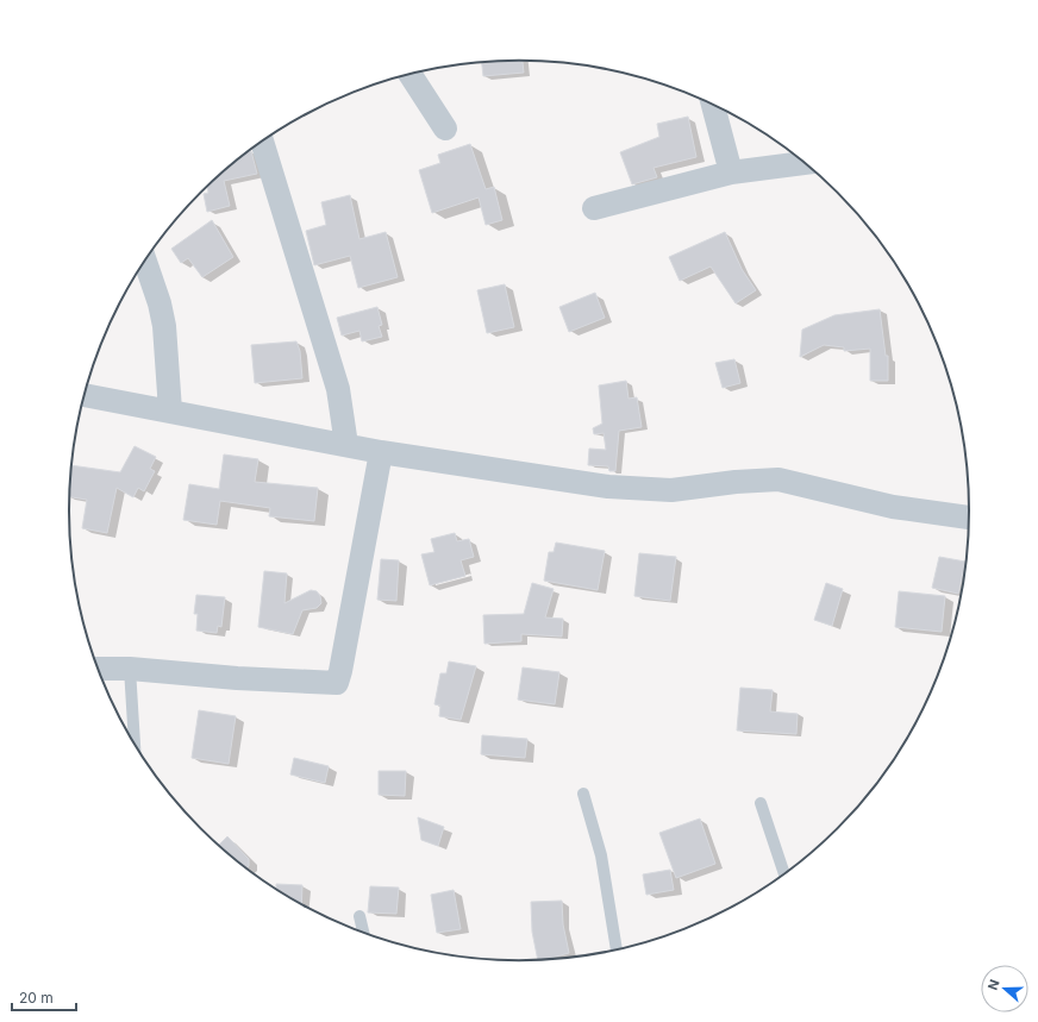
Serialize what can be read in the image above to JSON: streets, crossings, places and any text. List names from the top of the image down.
{
  "scale_bar": "20 m",
  "north": "left"
}
